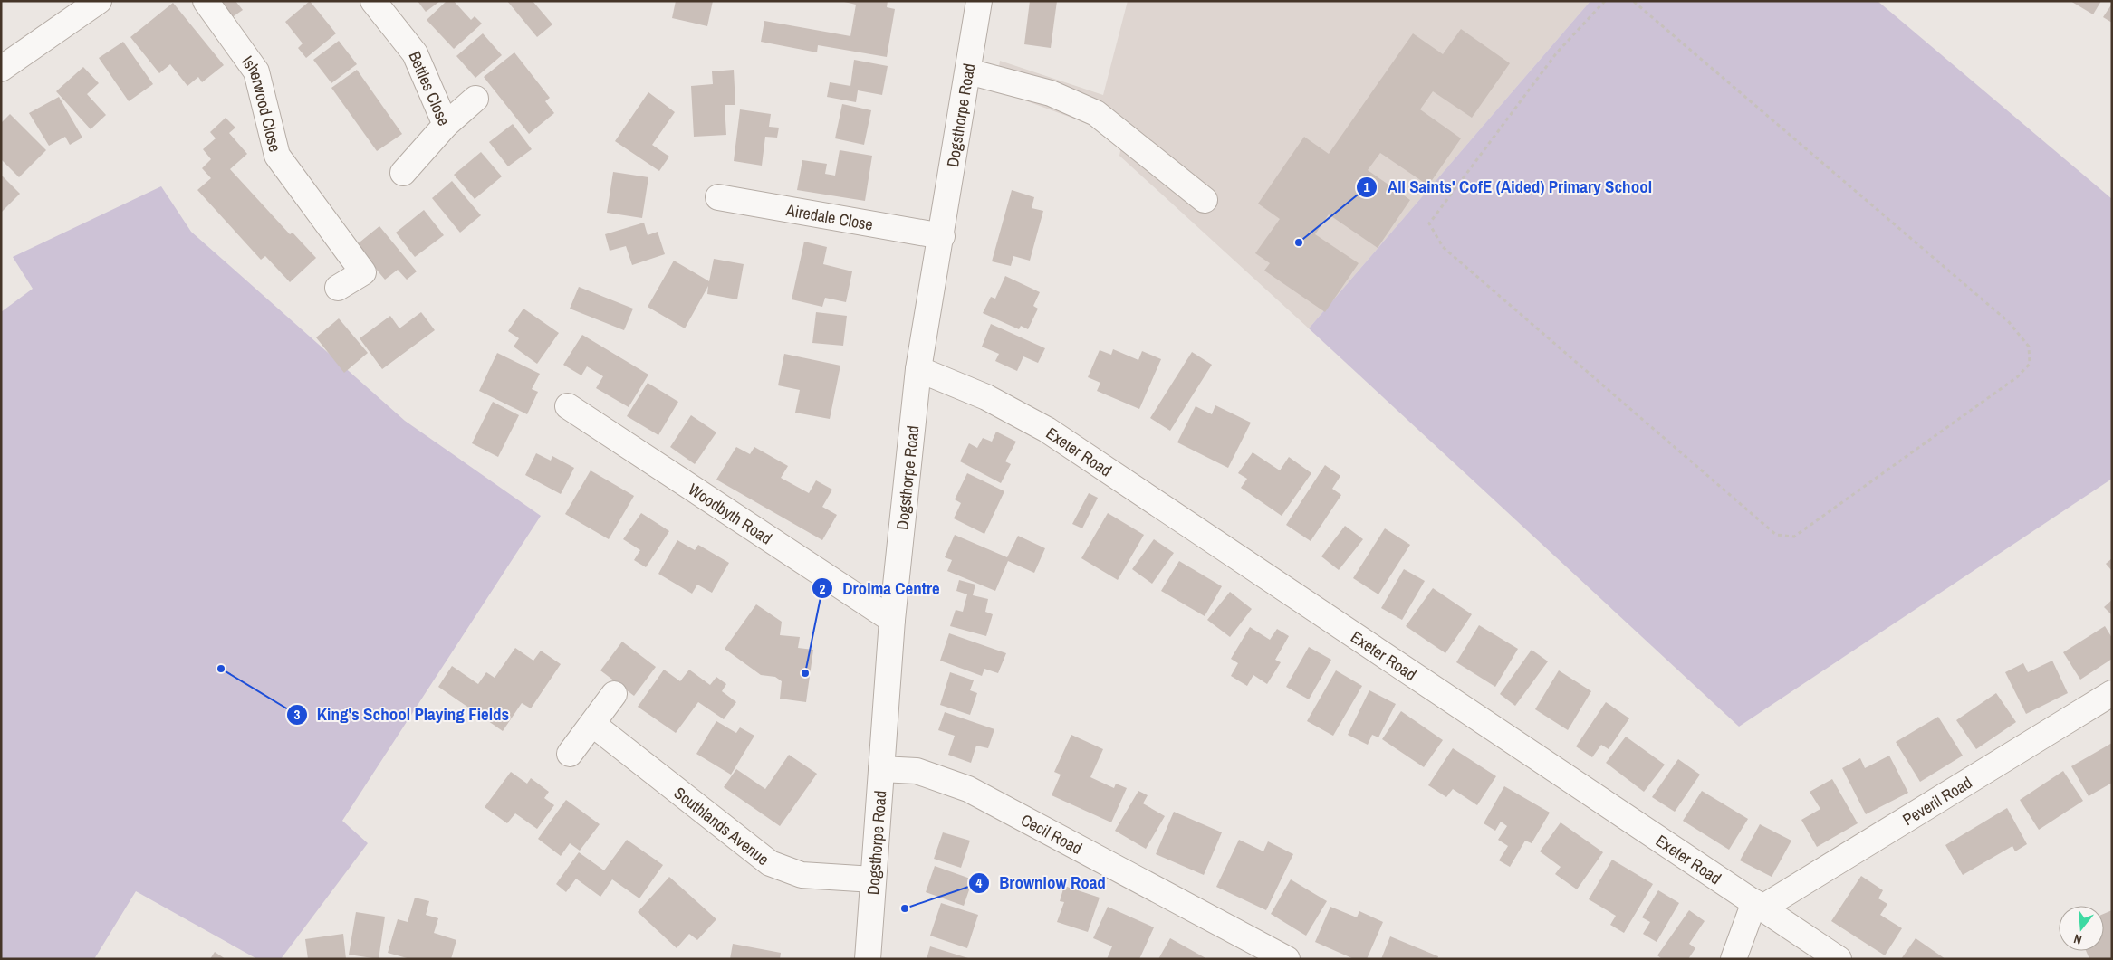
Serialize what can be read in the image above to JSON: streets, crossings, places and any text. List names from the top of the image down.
{
  "streets": {
    "street": [
      "Bettles Close",
      "Isherwood Close",
      "Dogsthorpe Road",
      "Airedale Close",
      "Exeter Road",
      "Woodbyth Road",
      "Peveril Road",
      "Southlands Avenue",
      "Cecil Road"
    ]
  },
  "crossings": [
    ["Dogsthorpe Road", "Airedale Close"],
    ["Dogsthorpe Road", "Exeter Road"],
    ["Dogsthorpe Road", "Woodbyth Road"],
    ["Dogsthorpe Road", "Southlands Avenue"],
    ["Dogsthorpe Road", "Cecil Road"],
    ["Exeter Road", "Peveril Road"]
  ],
  "places": [
    "All Saints' CofE (Aided) Primary School",
    "King's School Playing Fields",
    "Drolma Centre",
    "Brownlow Road"
  ],
  "north": "bottom"
}
